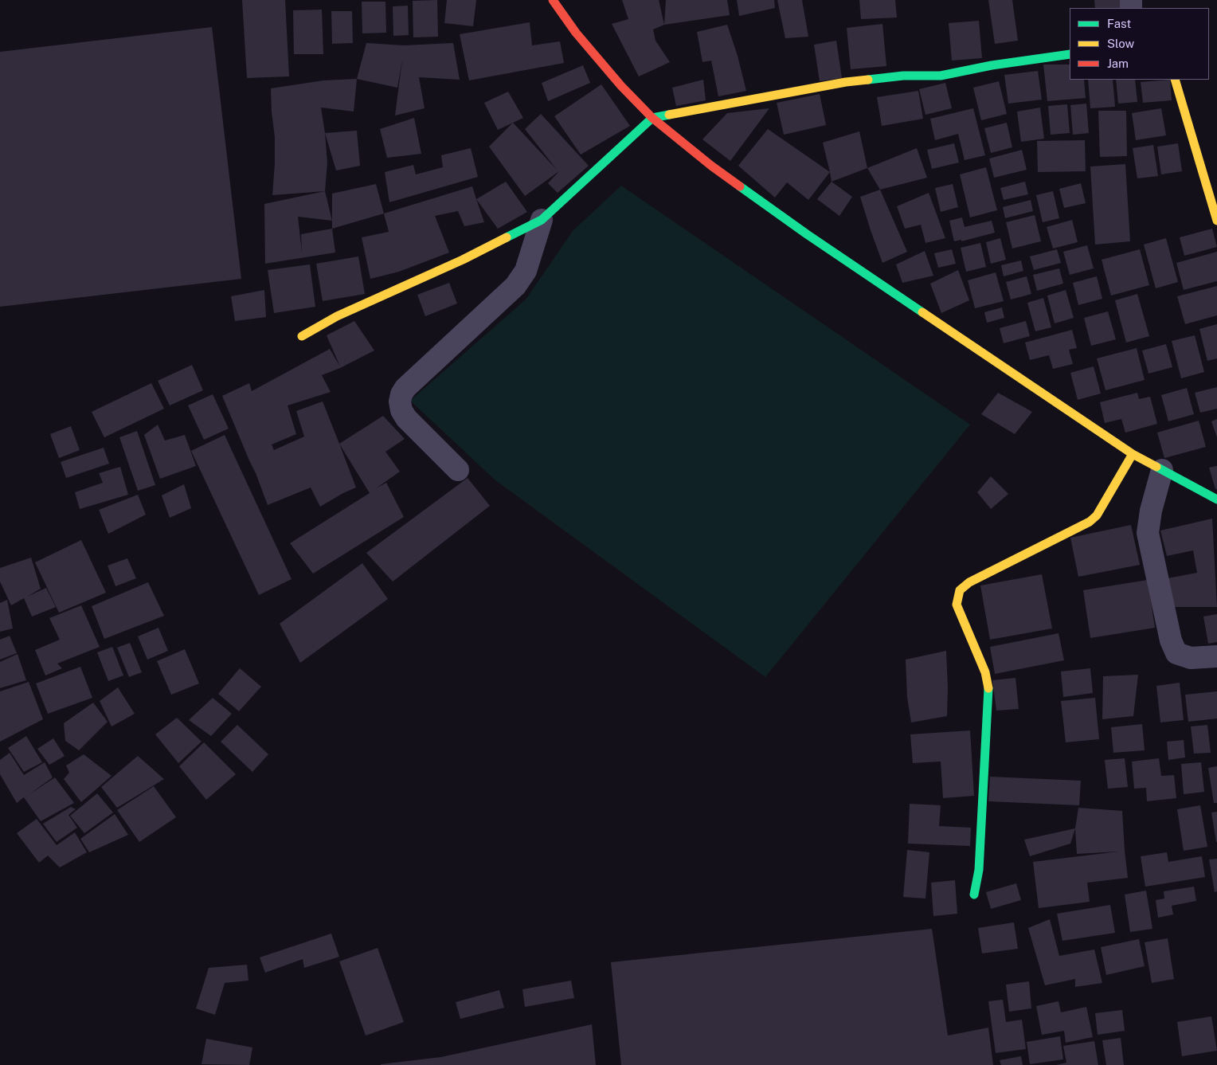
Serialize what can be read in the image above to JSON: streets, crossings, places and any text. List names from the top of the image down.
{
  "legend": ["Fast", "Slow", "Jam"]
}
